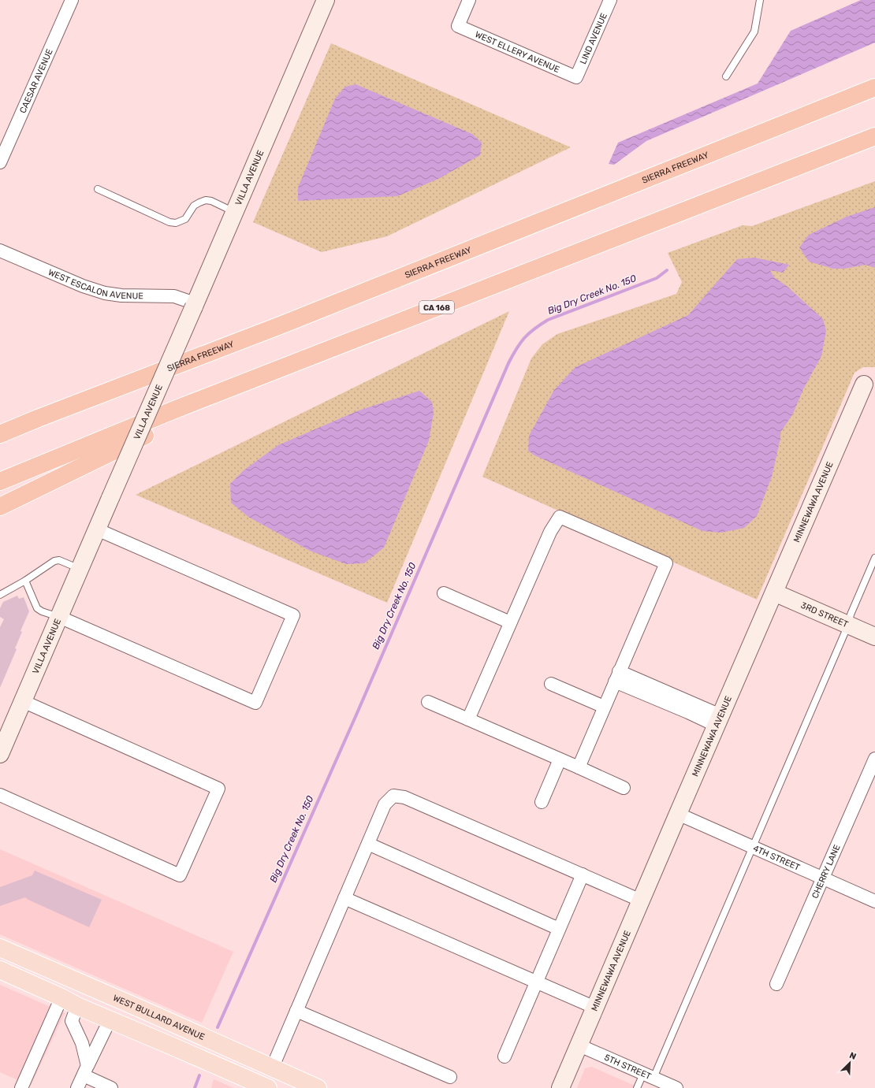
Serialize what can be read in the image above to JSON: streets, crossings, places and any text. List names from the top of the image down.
{
  "streets": {
    "highway": ["SIERRA FREEWAY", "CA 168"],
    "main road": ["WEST BULLARD AVENUE"],
    "street": [
      "LIND AVENUE",
      "WEST ELLERY AVENUE",
      "CAESAR AVENUE",
      "VILLA AVENUE",
      "WEST ESCALON AVENUE",
      "MINNEWAWA AVENUE",
      "3RD STREET",
      "4TH STREET",
      "CHERRY LANE",
      "5TH STREET"
    ]
  },
  "crossings": [
    ["LIND AVENUE", "WEST ELLERY AVENUE"],
    ["VILLA AVENUE", "WEST ESCALON AVENUE"],
    ["MINNEWAWA AVENUE", "3RD STREET"],
    ["MINNEWAWA AVENUE", "4TH STREET"],
    ["MINNEWAWA AVENUE", "5TH STREET"],
    ["4TH STREET", "CHERRY LANE"]
  ],
  "water": ["Big Dry Creek No. 150"],
  "north": "top right"
}
